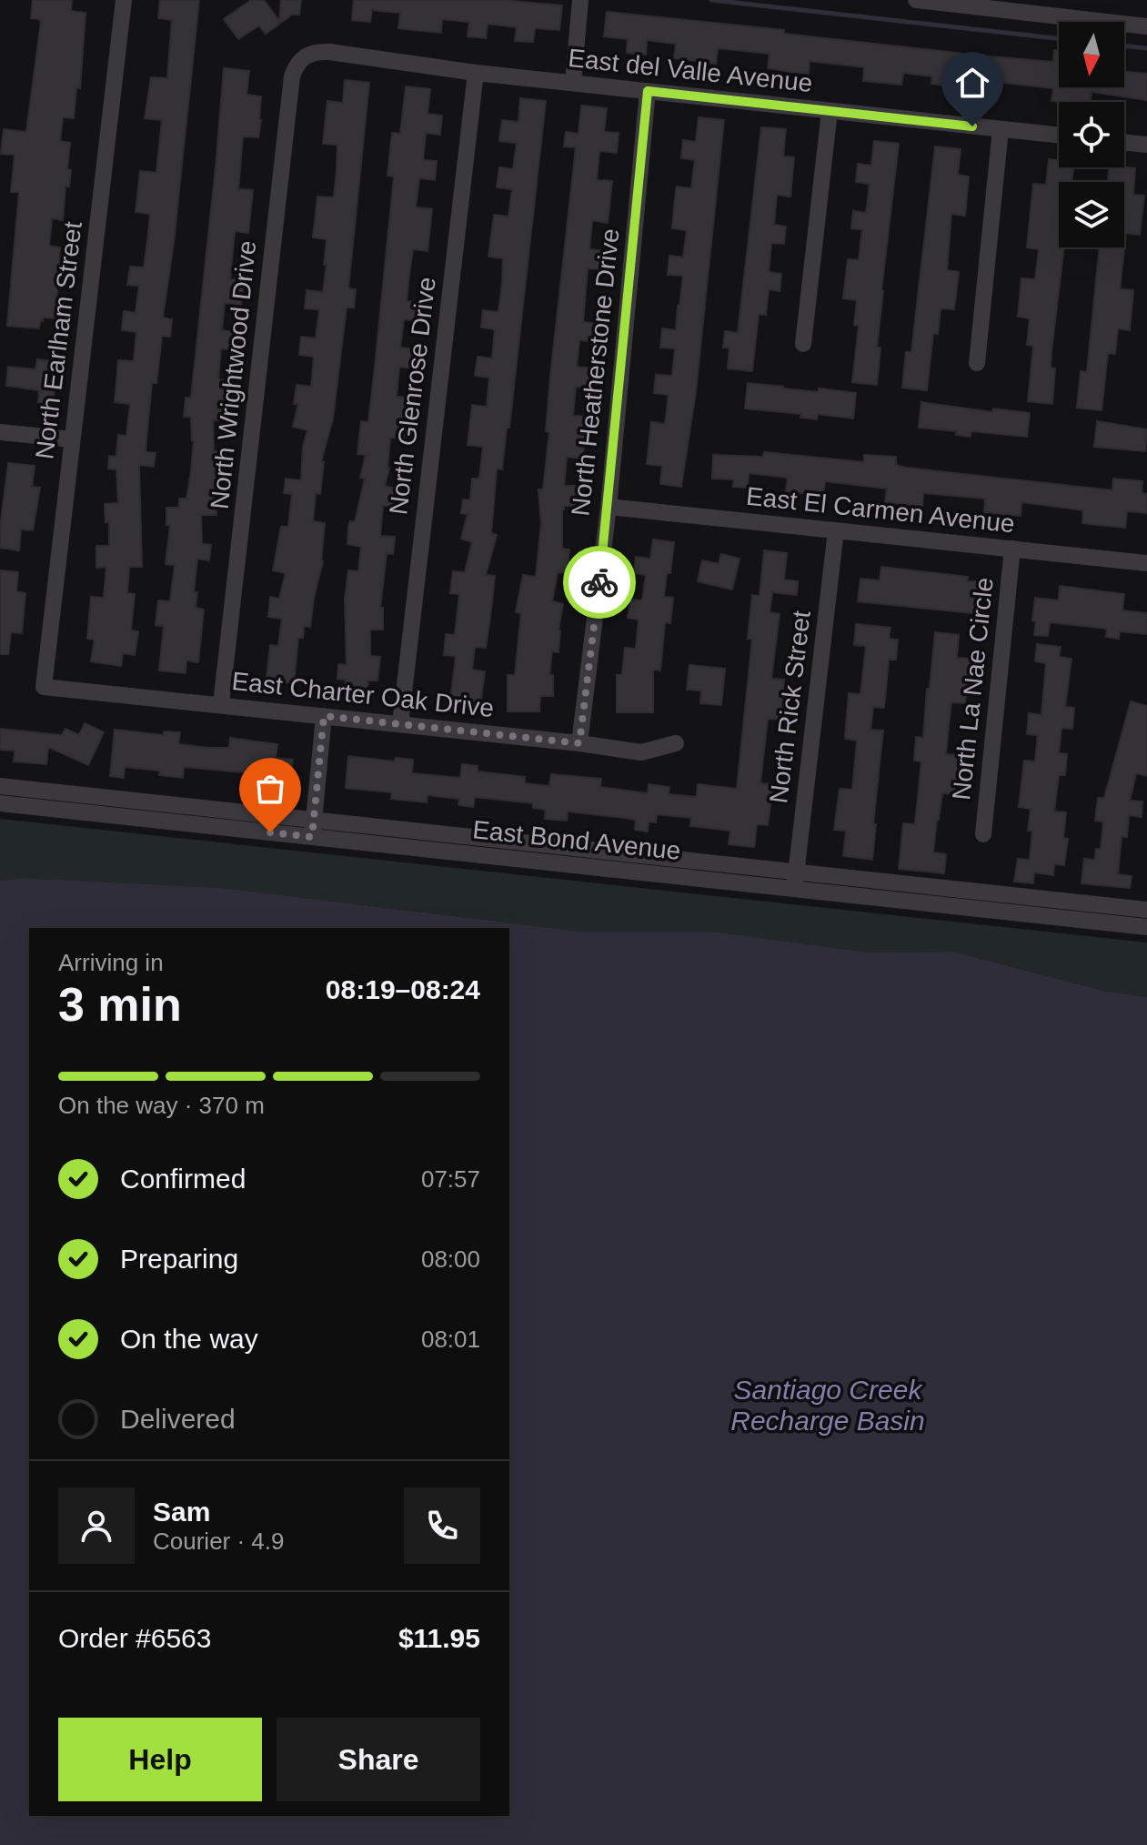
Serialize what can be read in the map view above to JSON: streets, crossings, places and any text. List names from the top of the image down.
{
  "streets": {
    "street": [
      "East del Valle Avenue",
      "North Earlham Street",
      "North Heatherstone Drive",
      "North Wrightwood Drive",
      "North Glenrose Drive",
      "East El Carmen Avenue",
      "North La Nae Circle",
      "East Charter Oak Drive",
      "North Rick Street",
      "East Bond Avenue"
    ]
  },
  "crossings": [
    ["East del Valle Avenue", "North Heatherstone Drive"],
    ["East del Valle Avenue", "North Wrightwood Drive"],
    ["East del Valle Avenue", "North Glenrose Drive"],
    ["North Earlham Street", "East Charter Oak Drive"],
    ["North Heatherstone Drive", "East El Carmen Avenue"],
    ["North Heatherstone Drive", "East Charter Oak Drive"],
    ["North Wrightwood Drive", "East Charter Oak Drive"],
    ["North Glenrose Drive", "East Charter Oak Drive"],
    ["East El Carmen Avenue", "North La Nae Circle"],
    ["East El Carmen Avenue", "North Rick Street"],
    ["North Rick Street", "East Bond Avenue"]
  ],
  "water": ["Santiago Creek Recharge Basin"],
  "north": "bottom",
  "page": {
    "heading": ["3 min", "Arriving in", "08:19–08:24"],
    "panel": [
      "Sam",
      "Courier · 4.9",
      "Order #6563",
      "$11.95"
    ],
    "bar": "On the way · 370 m",
    "list": [
      ["Confirmed", "07:57"],
      ["Preparing", "08:00"],
      ["On the way", "08:01"],
      "Delivered"
    ],
    "buttons": ["Help", "Share"]
  }
}
